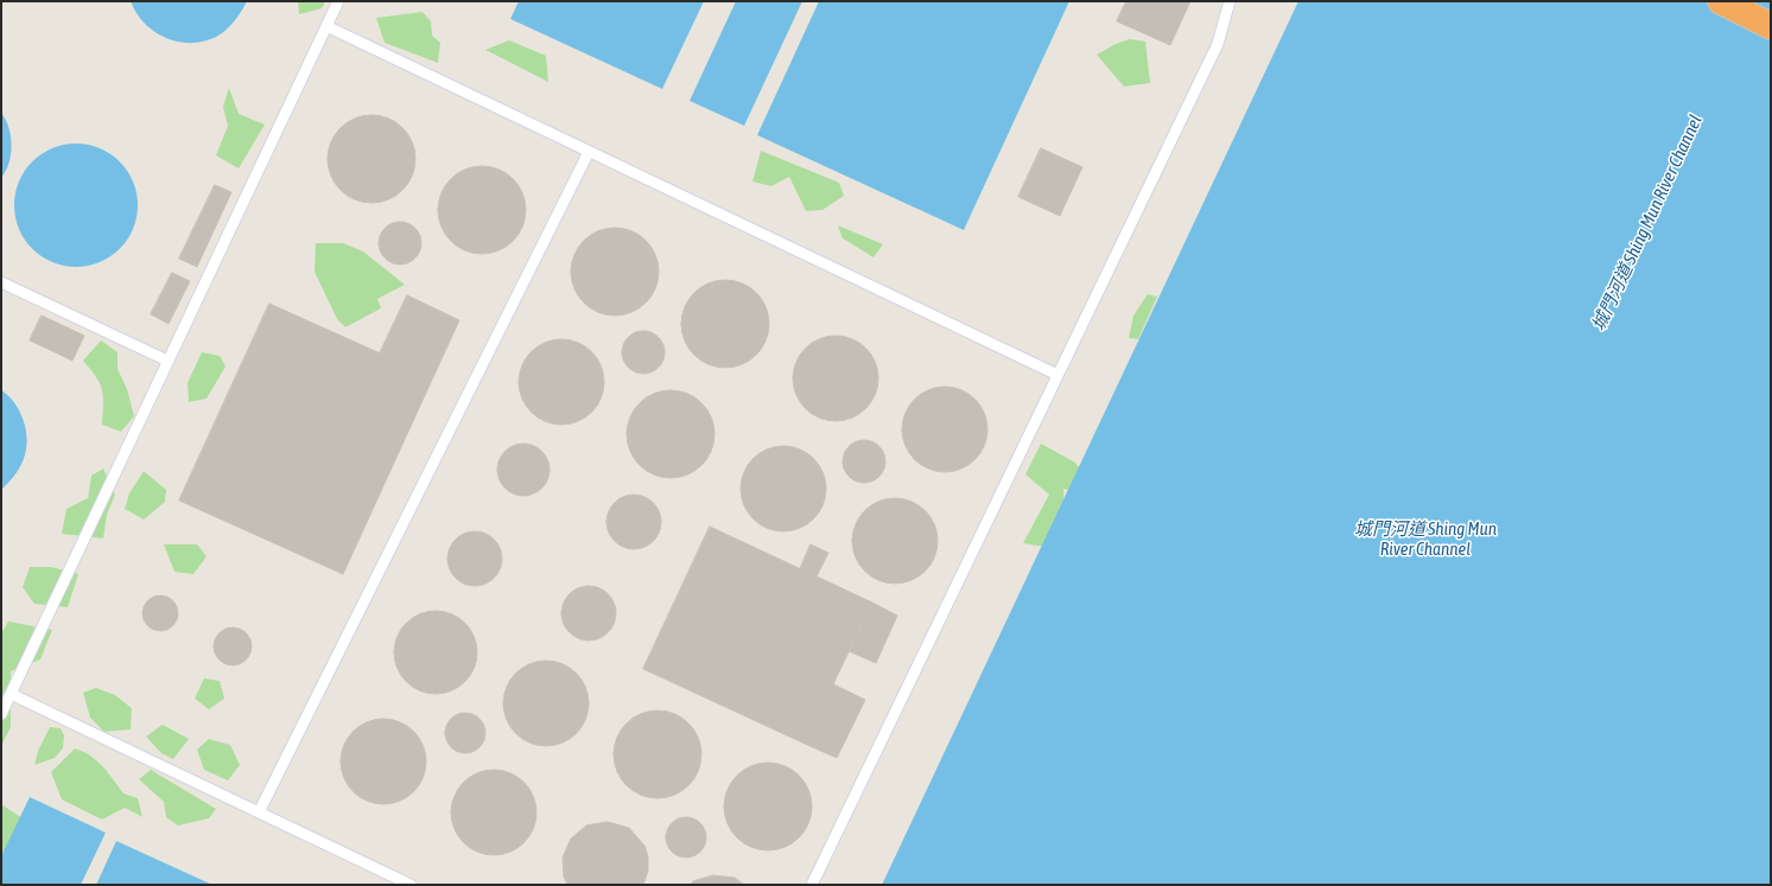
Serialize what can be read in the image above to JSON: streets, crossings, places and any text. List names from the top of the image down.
{
  "water": ["城門河道 Shing Mun River Channel"]
}
